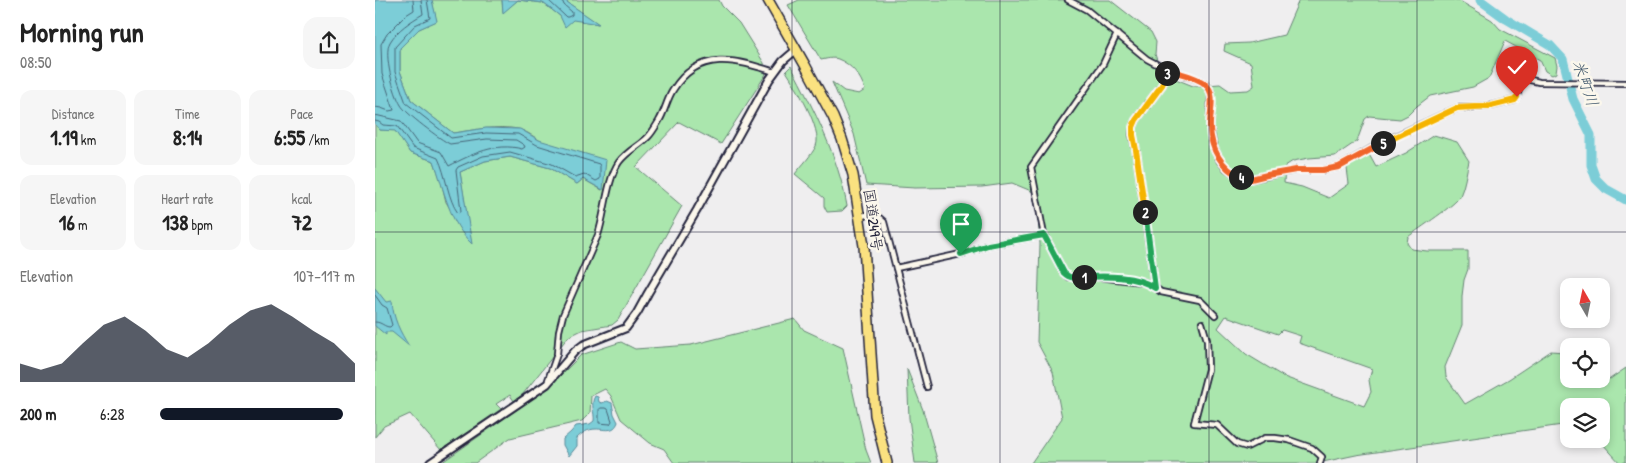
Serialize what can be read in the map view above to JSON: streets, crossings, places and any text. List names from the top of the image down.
{
  "streets": {
    "highway": ["国道249号"]
  },
  "water": ["米町川"],
  "north": "top",
  "page": {
    "heading": ["Morning run", "08:50"],
    "pins": [
      "3",
      "5",
      "4",
      "2",
      "1"
    ],
    "stats": [
      ["Distance", "1.19 km"],
      ["Time", "8:14"],
      ["Pace", "6:55 /km"],
      ["Elevation", "16 m"],
      ["Heart rate", "138 bpm"],
      ["kcal", "72"]
    ],
    "chart": ["Elevation", "107–117 m"],
    "list": [
      {
        "name": "200 m",
        "note": "6:28"
      }
    ]
  }
}
